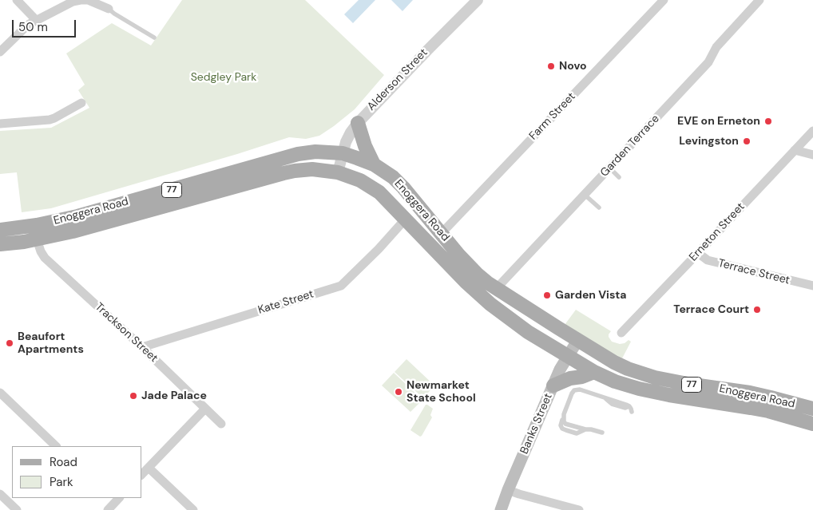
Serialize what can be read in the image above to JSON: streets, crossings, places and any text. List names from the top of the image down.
{
  "streets": {
    "main road": ["77", "Enoggera Road", "Banks Street"],
    "street": [
      "Alderson Street",
      "Farm Street",
      "Garden Terrace",
      "Erneton Street",
      "Terrace Street",
      "Kate Street",
      "Trackson Street"
    ]
  },
  "crossings": [
    ["Alderson Street", "Enoggera Road"],
    ["Farm Street", "Enoggera Road"],
    ["Garden Terrace", "Enoggera Road"],
    ["Enoggera Road", "Kate Street"],
    ["Enoggera Road", "Trackson Street"],
    ["Enoggera Road", "Banks Street"],
    ["Erneton Street", "Terrace Street"],
    ["Kate Street", "Trackson Street"]
  ],
  "parks": ["Sedgley Park"],
  "places": [
    "Novo",
    "EVE on Erneton",
    "Levingston",
    "Garden Vista",
    "Terrace Court",
    "Beaufort Apartments",
    "Newmarket State School",
    "Jade Palace"
  ],
  "legend": ["Road", "Park"],
  "scale_bar": "50 m"
}
